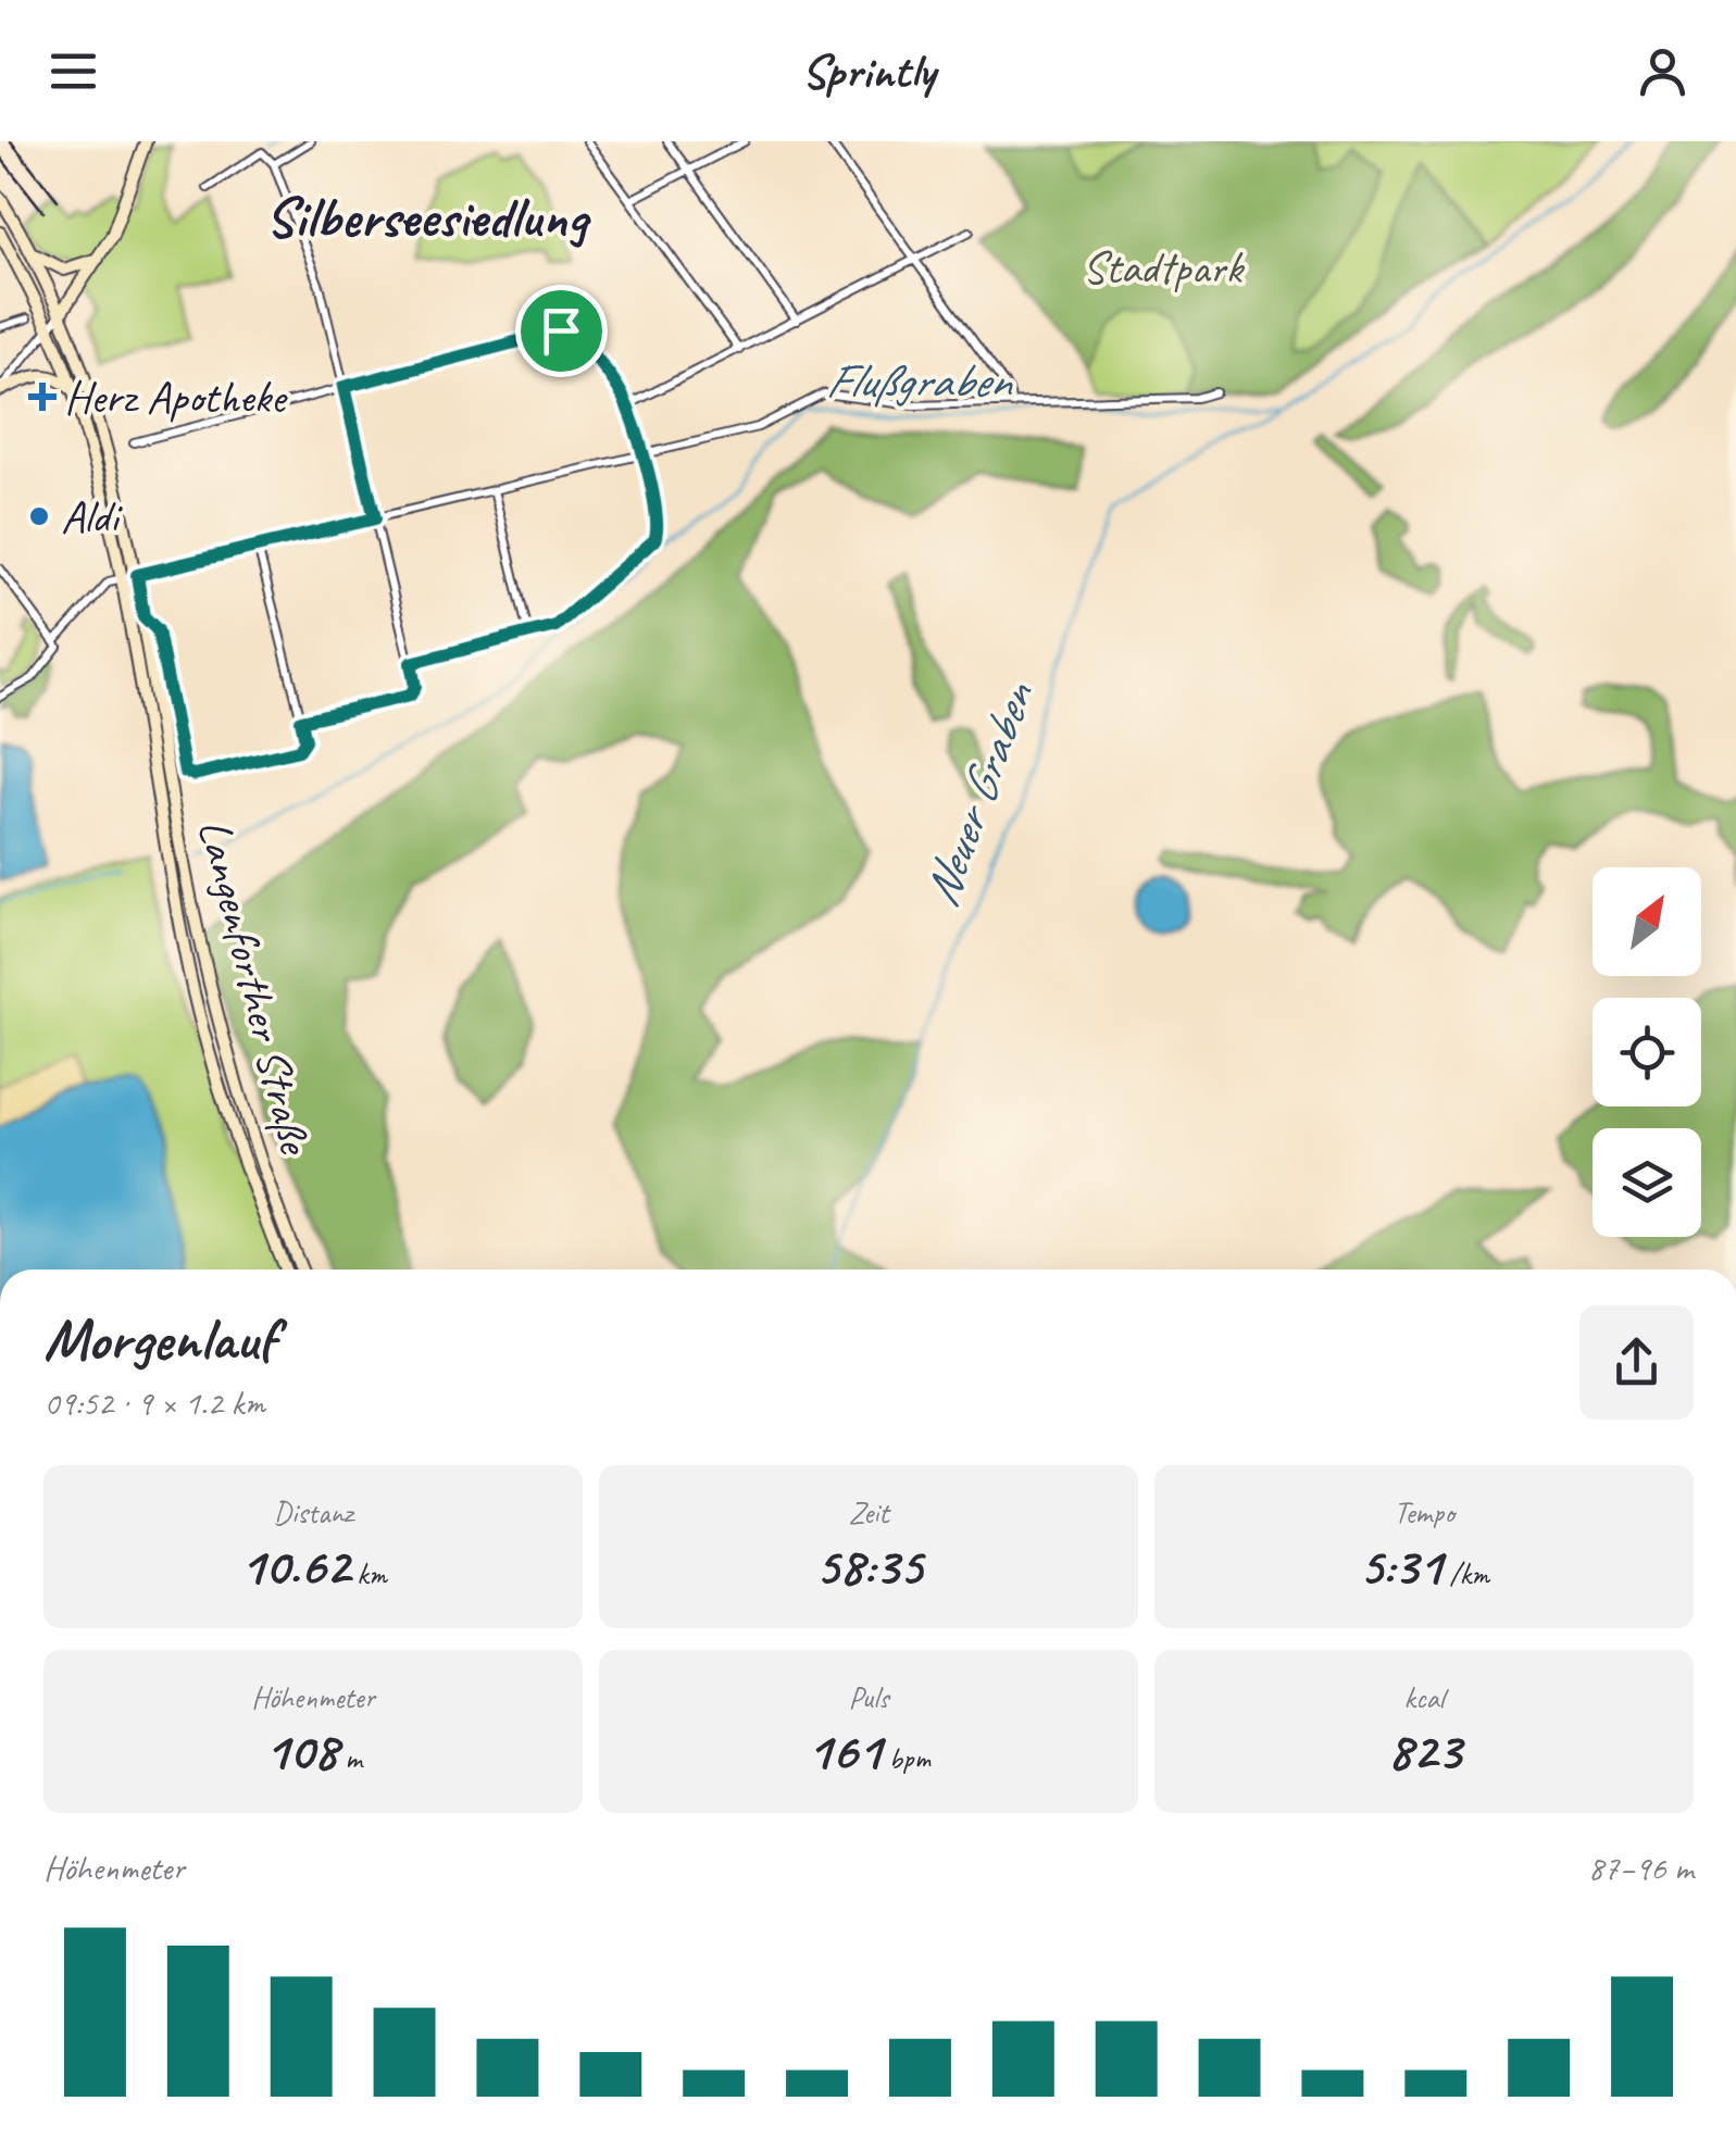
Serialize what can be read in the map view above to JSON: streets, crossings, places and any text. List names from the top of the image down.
{
  "streets": {
    "main road": ["Langenforther Straße"]
  },
  "districts": ["Silberseesiedlung"],
  "water": ["Flußgraben", "Neuer Graben"],
  "parks": ["Stadtpark"],
  "places": {
    "health": ["Herz Apotheke"],
    "other": ["Aldi"]
  },
  "north": "top right",
  "page": {
    "header": "Sprintly",
    "heading": ["Morgenlauf", "09:52 · 9 × 1.2 km"],
    "stats": [
      ["Distanz", "10.62 km"],
      ["Zeit", "58:35"],
      ["Tempo", "5:31 /km"],
      ["Höhenmeter", "108 m"],
      ["Puls", "161 bpm"],
      ["kcal", "823"]
    ],
    "chart": ["Höhenmeter", "87–96 m"]
  }
}
